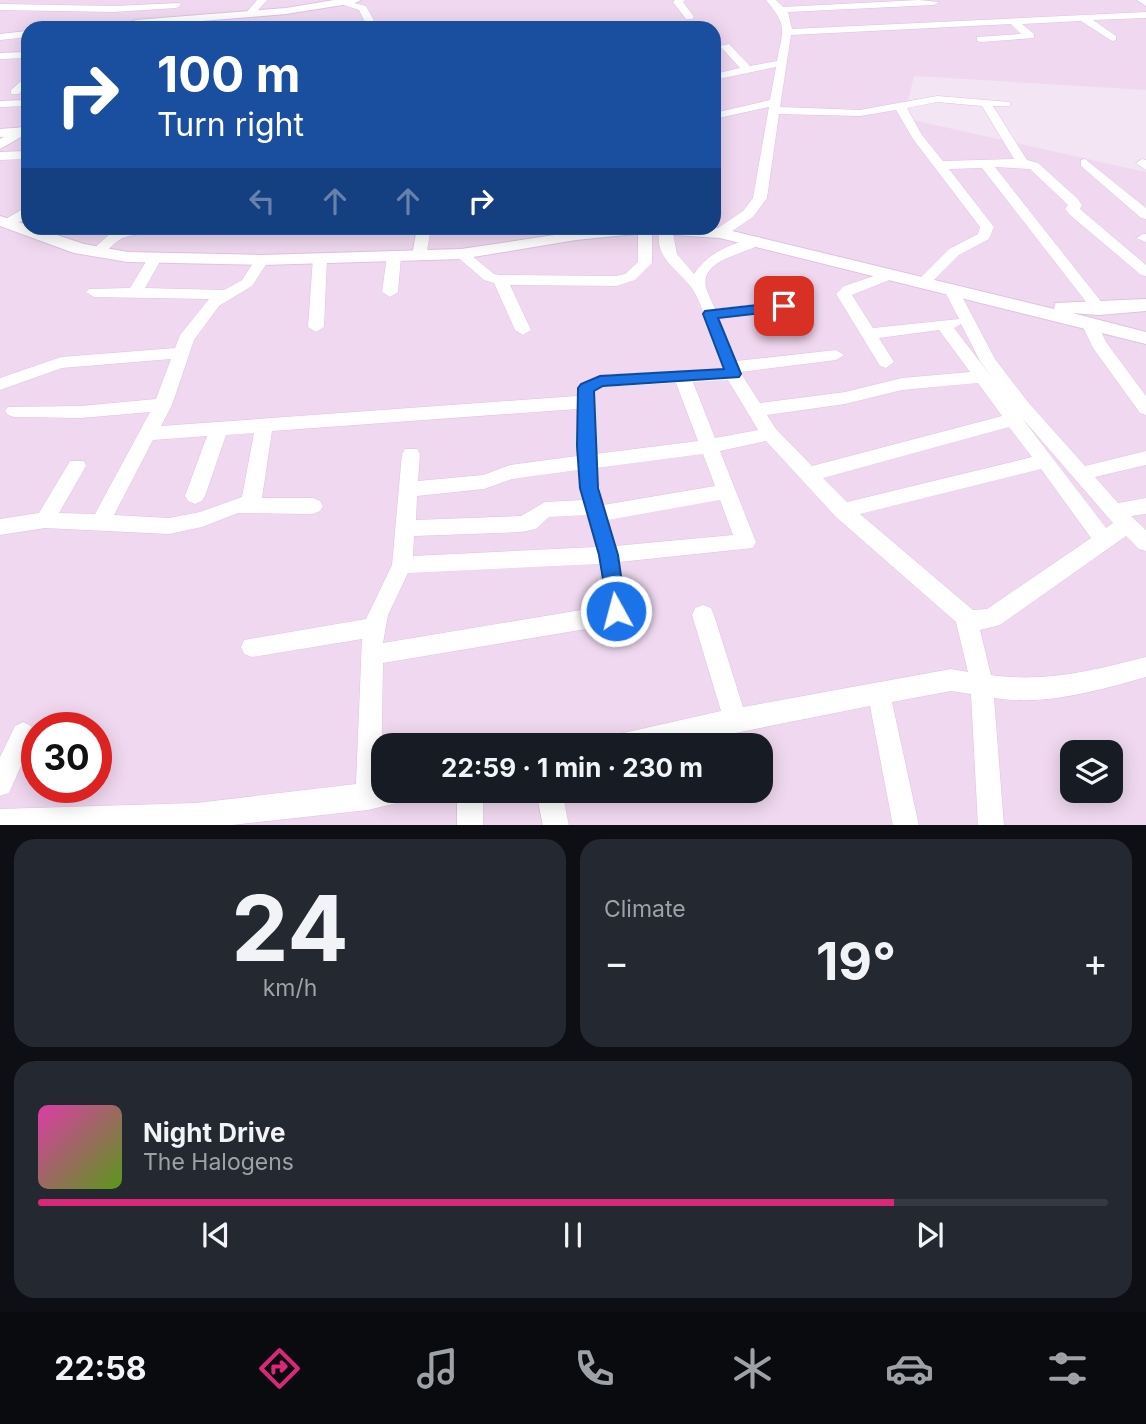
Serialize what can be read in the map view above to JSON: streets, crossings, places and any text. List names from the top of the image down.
{
  "page": {
    "turn": ["100 m", "Turn right"],
    "limit": "30",
    "trip": "22:59 · 1 min · 230 m",
    "tile": [
      ["24", "km/h"],
      "Climate"
    ],
    "heat": ["−", "19°", "+"],
    "song": ["Night Drive", "The Halogens"],
    "tabs": "22:58"
  }
}
